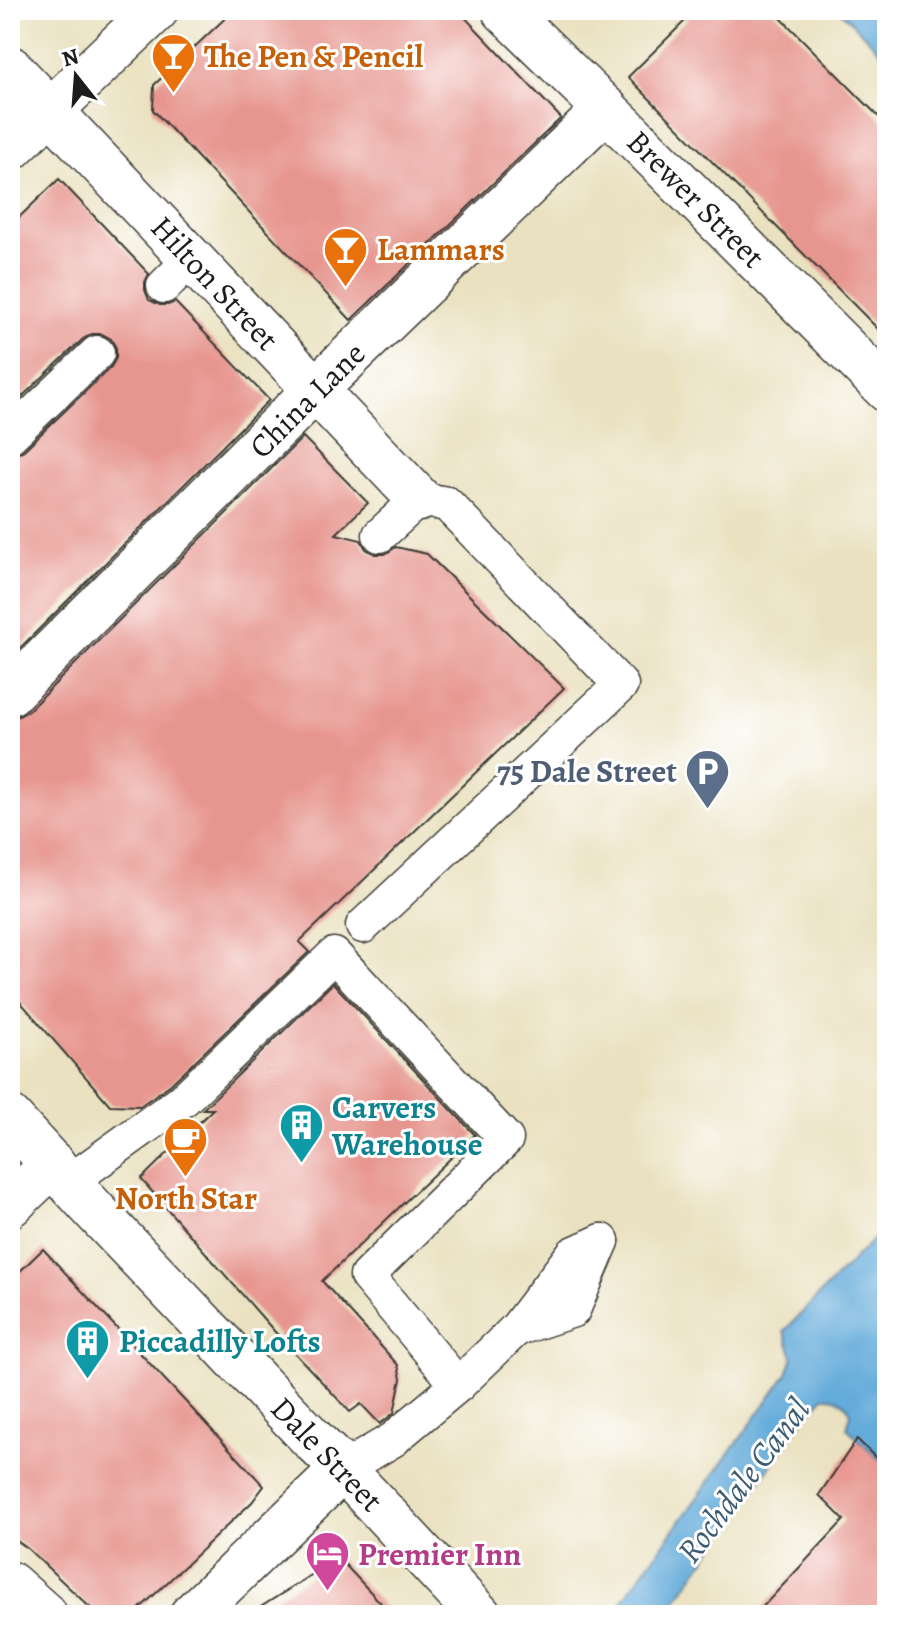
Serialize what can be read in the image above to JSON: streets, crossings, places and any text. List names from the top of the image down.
{
  "streets": {
    "street": [
      "Brewer Street",
      "Hilton Street",
      "China Lane",
      "Dale Street"
    ]
  },
  "crossings": [
    ["Brewer Street", "China Lane"],
    ["Hilton Street", "China Lane"]
  ],
  "water": ["Rochdale Canal"],
  "places": {
    "bar": ["The Pen & Pencil", "Lammars"],
    "parking": ["75 Dale Street"],
    "building": ["Carvers Warehouse", "Piccadilly Lofts"],
    "cafe": ["North Star"],
    "hotel": ["Premier Inn"]
  },
  "north": "top"
}
